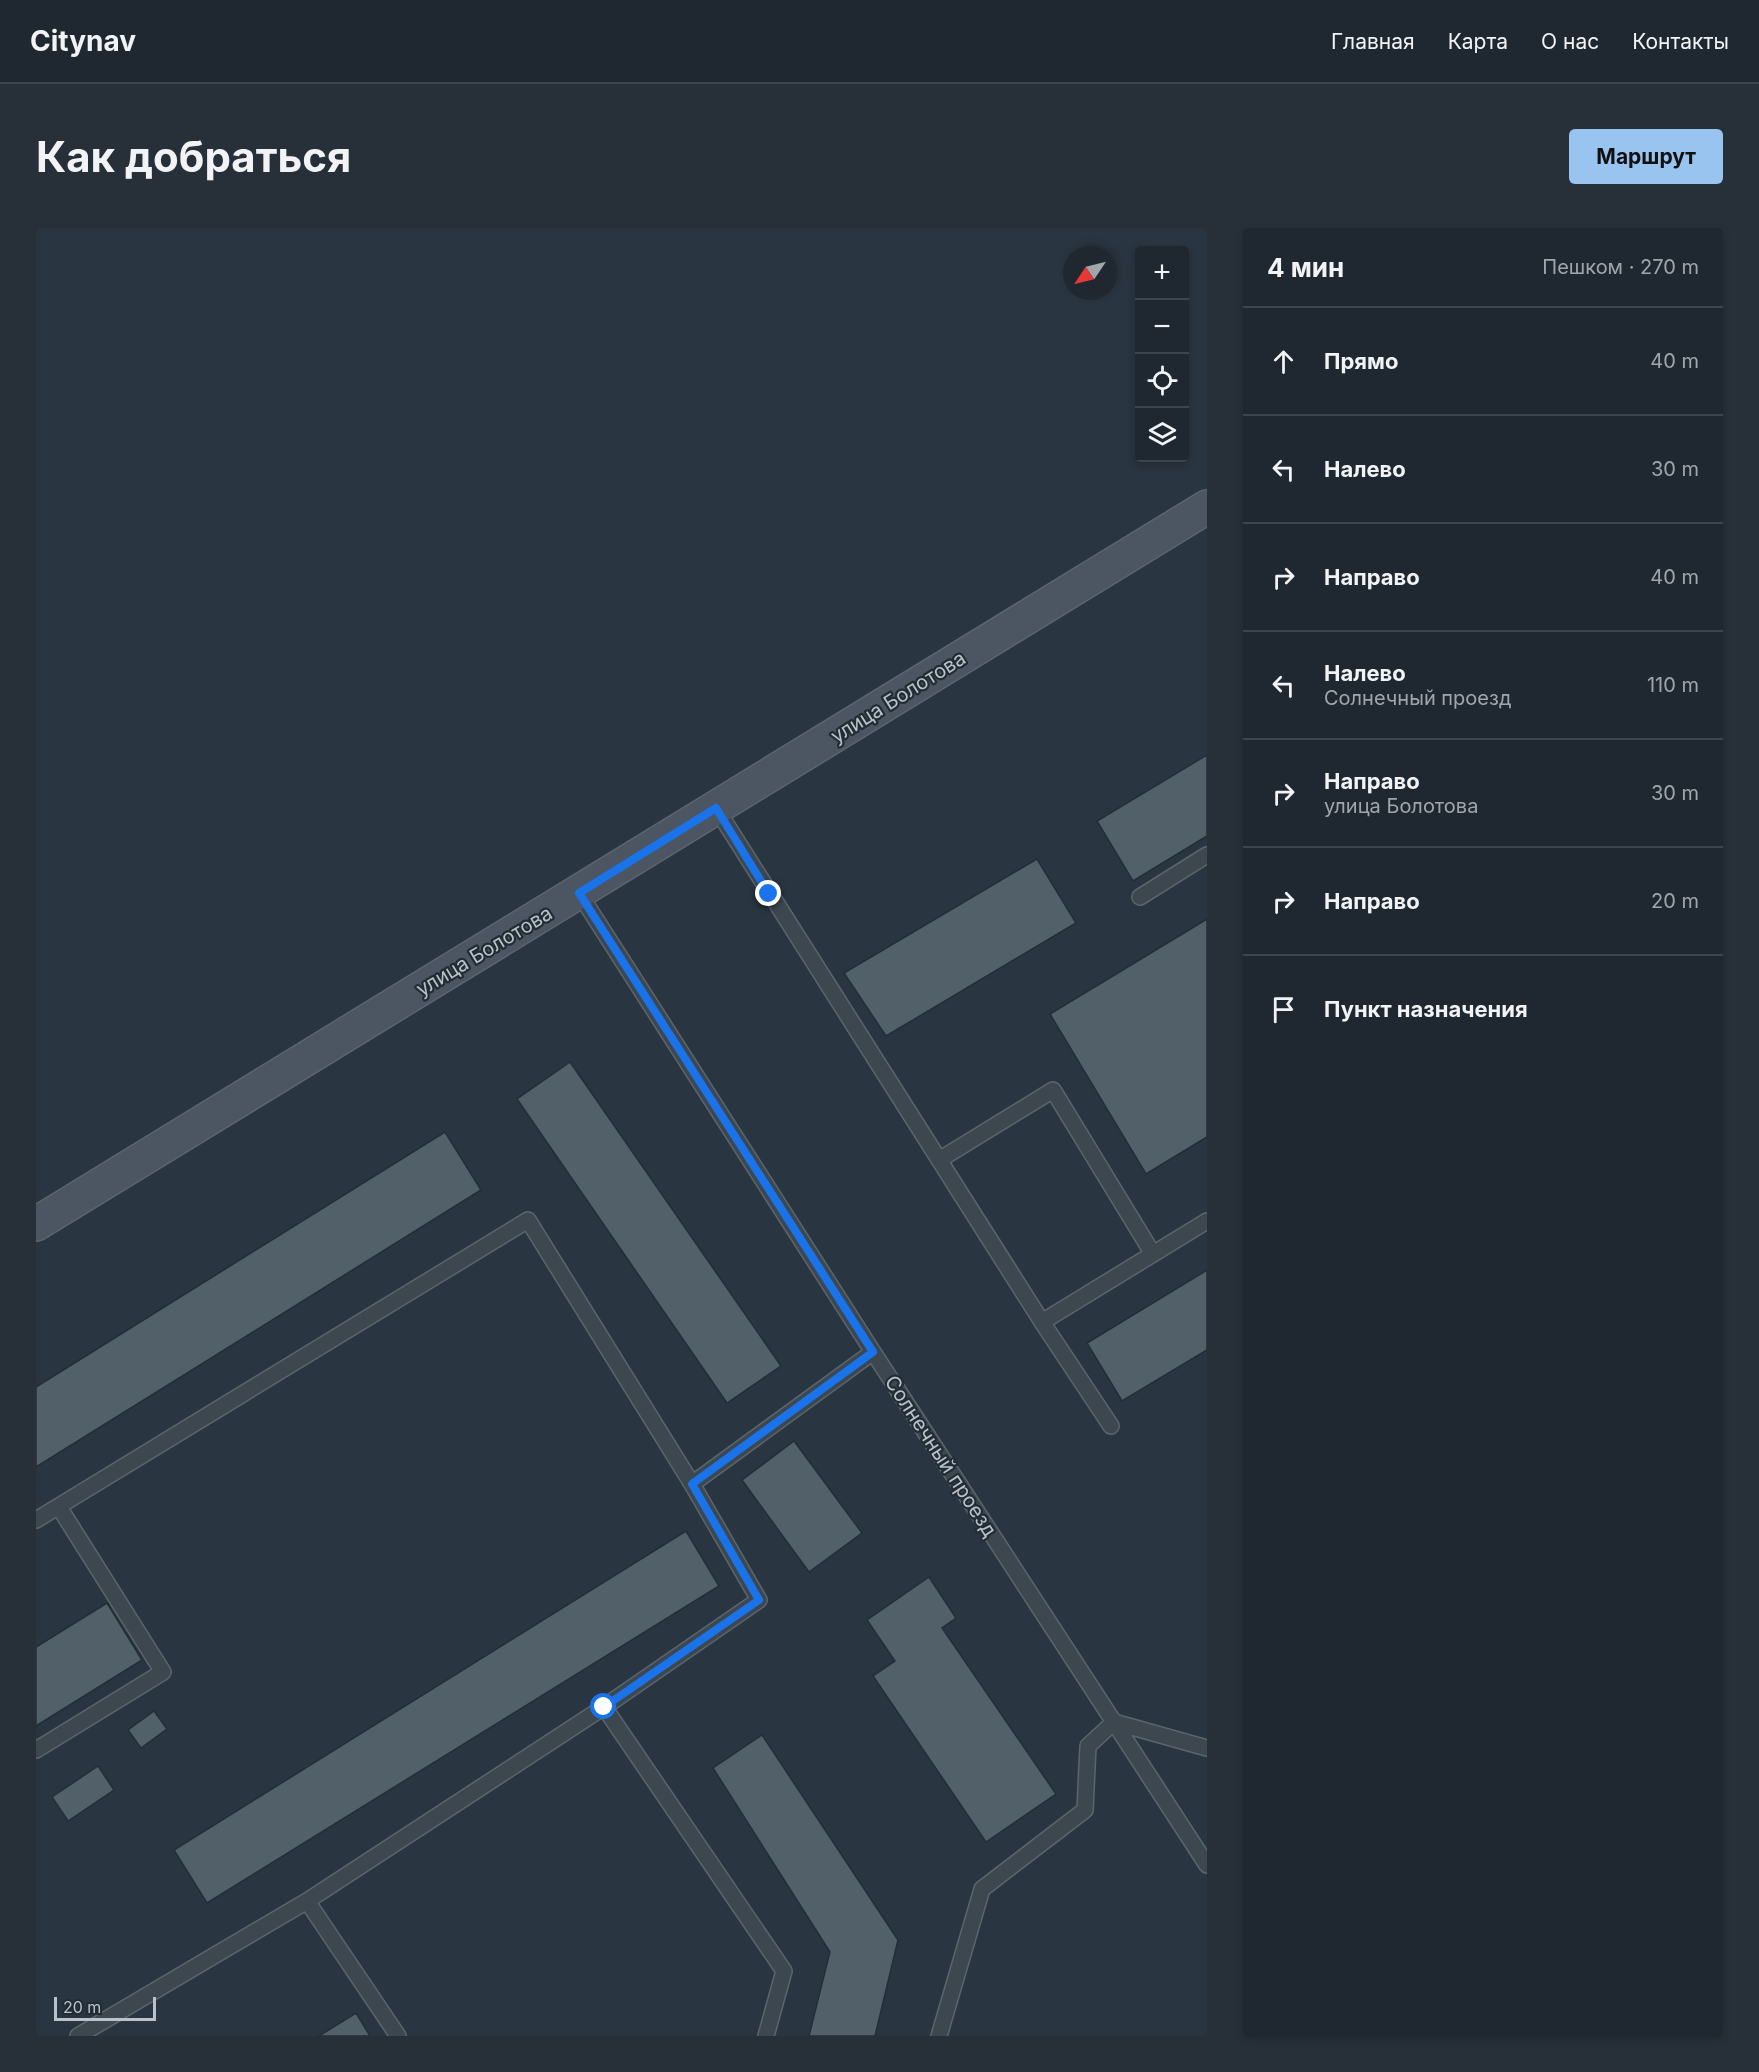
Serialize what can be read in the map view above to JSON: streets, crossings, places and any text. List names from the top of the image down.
{
  "streets": {
    "main road": ["улица Болотова"],
    "lane": ["Солнечный проезд"]
  },
  "crossings": [
    ["улица Болотова", "Солнечный проезд"]
  ],
  "scale_bar": "20 m",
  "north": "bottom left",
  "page": {
    "header": "Citynav",
    "nav": [
      "Главная",
      "Карта",
      "О нас",
      "Контакты"
    ],
    "buttons": "Маршрут",
    "title": "Как добраться",
    "heading": ["4 мин", "Пешком · 270 m"],
    "map_buttons": ["+", "−"],
    "list": [
      ["Прямо", "40 m"],
      ["Налево", "30 m"],
      ["Направо", "40 m"],
      ["Налево", "Солнечный проезд", "110 m"],
      ["Направо", "улица Болотова", "30 m"],
      ["Направо", "20 m"],
      "Пункт назначения"
    ],
    "scale": "20 m"
  }
}
